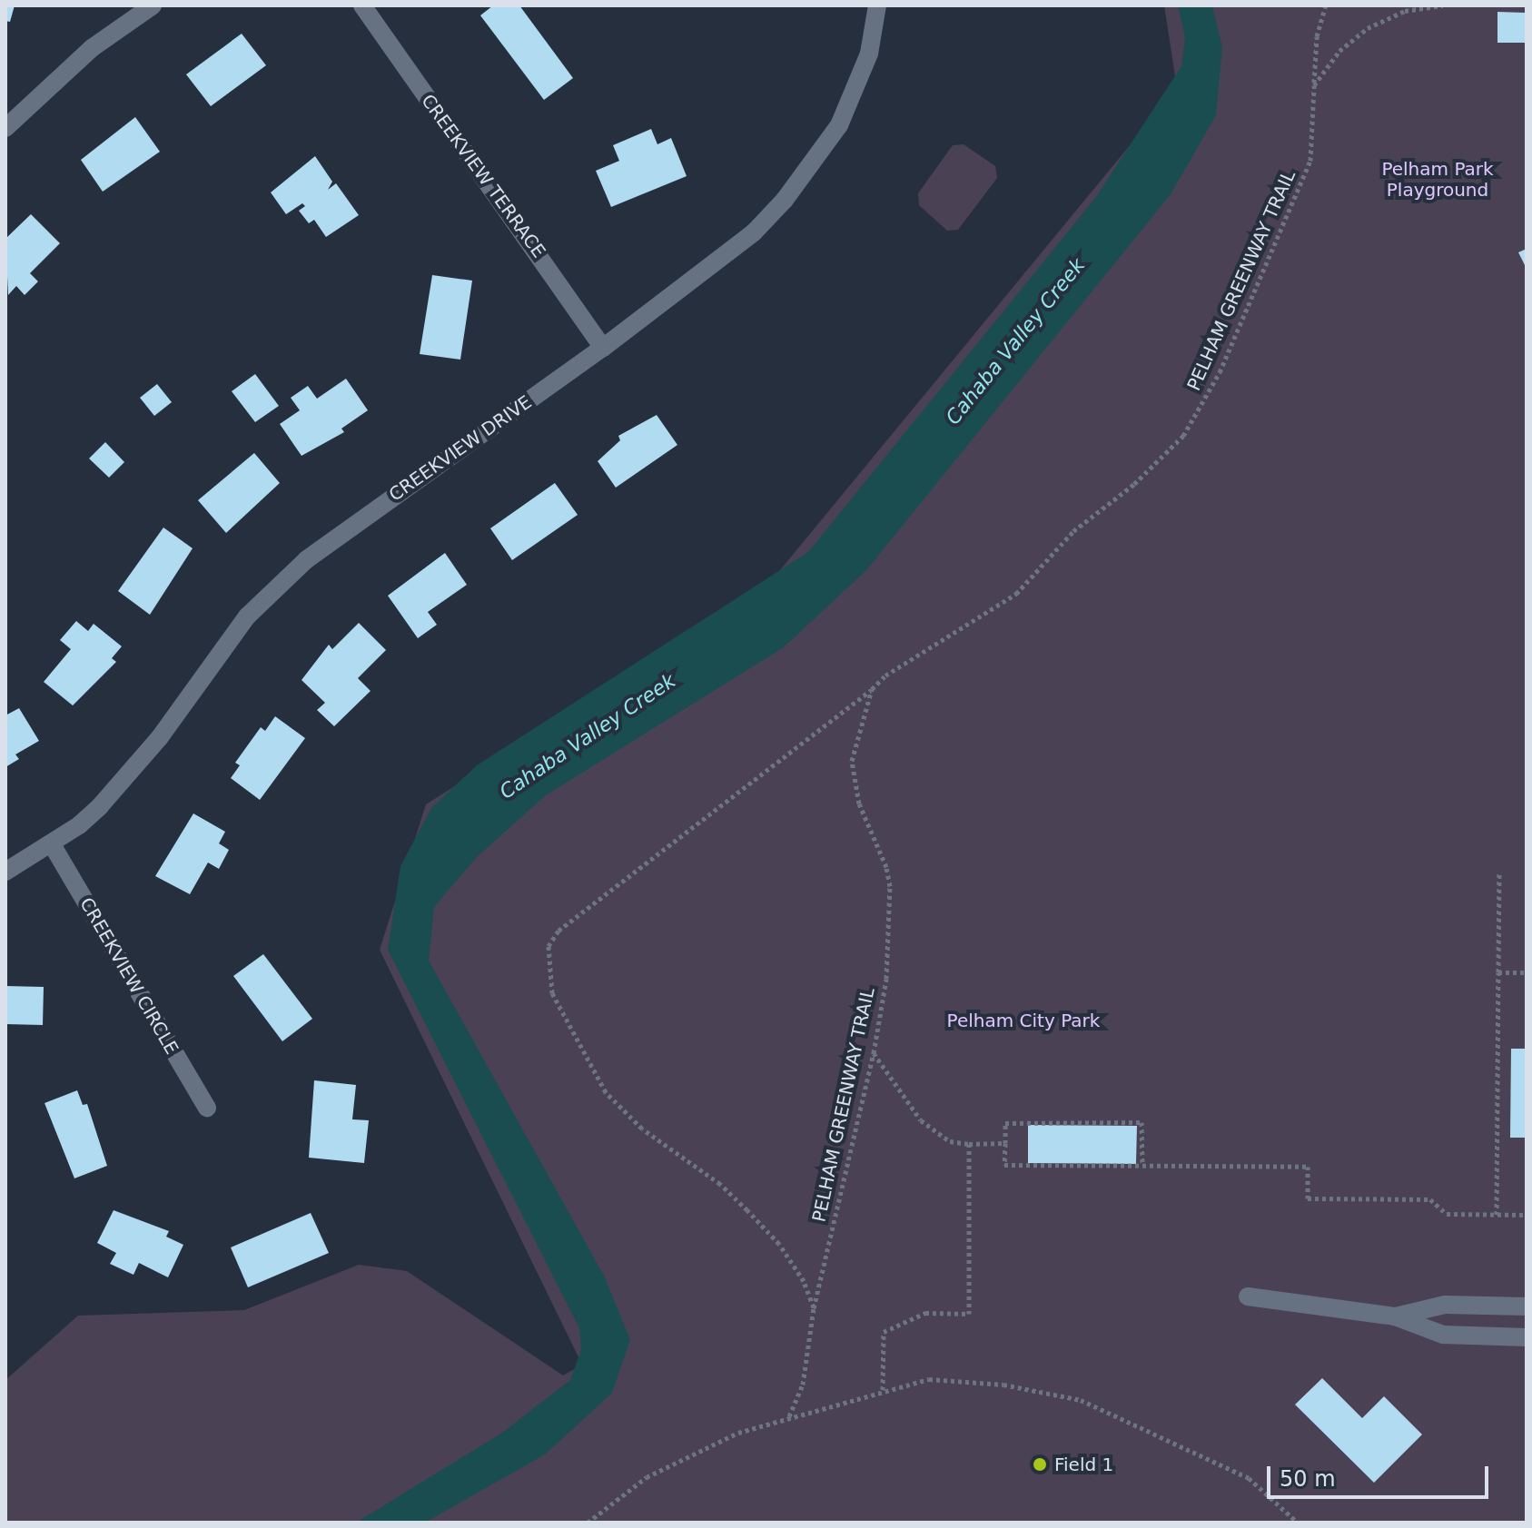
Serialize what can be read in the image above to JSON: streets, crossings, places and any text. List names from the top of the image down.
{
  "streets": {
    "street": ["CREEKVIEW TERRACE", "CREEKVIEW DRIVE", "CREEKVIEW CIRCLE"],
    "path": ["PELHAM GREENWAY TRAIL"]
  },
  "crossings": [
    ["CREEKVIEW TERRACE", "CREEKVIEW DRIVE"],
    ["CREEKVIEW DRIVE", "CREEKVIEW CIRCLE"]
  ],
  "water": ["Cahaba Valley Creek"],
  "parks": ["Pelham Park Playground", "Pelham City Park"],
  "places": ["Field 1"],
  "scale_bar": "50 m"
}
